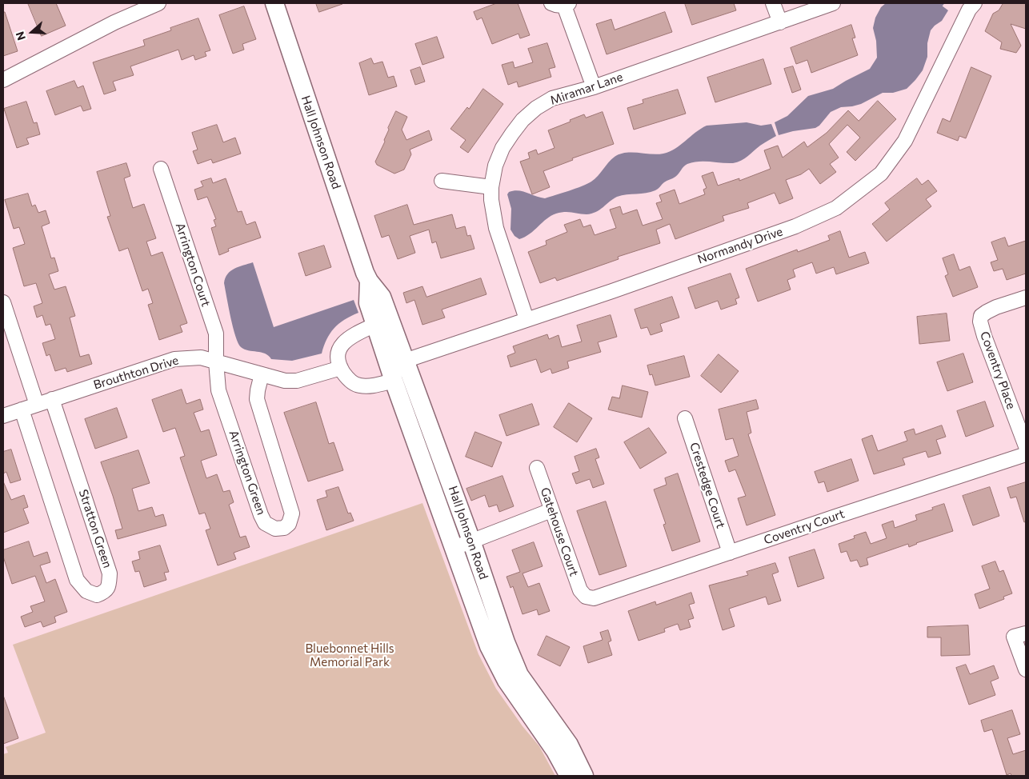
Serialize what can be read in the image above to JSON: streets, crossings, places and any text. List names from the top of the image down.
{
  "streets": {
    "main road": ["Hall Johnson Road"],
    "street": [
      "Miramar Lane",
      "Normandy Drive",
      "Arrington Court",
      "Coventry Place",
      "Brouthton Drive",
      "Arrington Green",
      "Crestedge Court",
      "Coventry Court",
      "Stratton Green",
      "Gatehouse Court"
    ]
  },
  "crossings": [
    ["Miramar Lane", "Normandy Drive"],
    ["Hall Johnson Road", "Normandy Drive"],
    ["Arrington Court", "Brouthton Drive"],
    ["Arrington Court", "Arrington Green"],
    ["Brouthton Drive", "Arrington Green"],
    ["Brouthton Drive", "Stratton Green"],
    ["Crestedge Court", "Coventry Court"],
    ["Coventry Court", "Gatehouse Court"]
  ],
  "parks": ["Bluebonnet Hills Memorial Park"],
  "north": "left"
}
